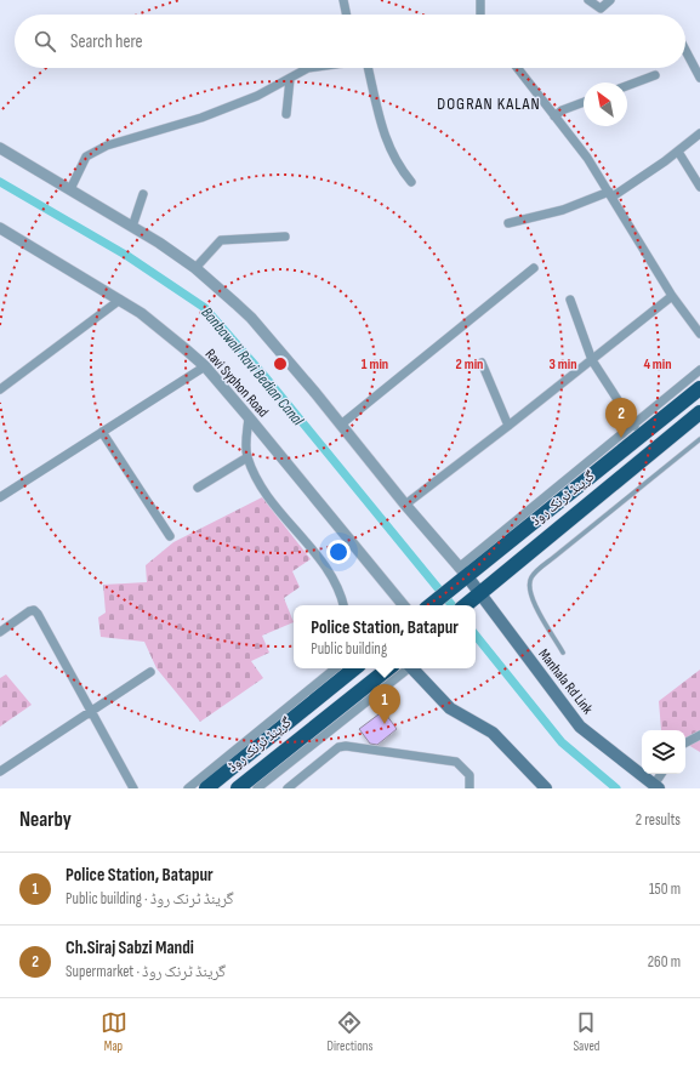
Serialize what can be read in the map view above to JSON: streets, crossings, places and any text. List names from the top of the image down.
{
  "streets": {
    "highway": ["گرینڈ ٹرنک روڈ"],
    "main road": ["Manhala Rd Link"],
    "street": ["Ravi Syphon Road"]
  },
  "crossings": [
    ["گرینڈ ٹرنک روڈ", "Manhala Rd Link"]
  ],
  "districts": ["DOGRAN KALAN"],
  "water": ["Banbawali Ravi Bedian Canal"],
  "north": "top left",
  "page": {
    "search": "Search here",
    "pins": ["2", "1"],
    "popup": ["Police Station, Batapur", "Public building"],
    "heading": ["Nearby", "2 results"],
    "list": [
      {
        "mark": "1",
        "name": "Police Station, Batapur",
        "note": "Public building · گرینڈ ٹرنک روڈ",
        "value": "150 m"
      },
      {
        "mark": "2",
        "name": "Ch.Siraj Sabzi Mandi",
        "note": "Supermarket · گرینڈ ٹرنک روڈ",
        "value": "260 m"
      }
    ],
    "nav": ["Map", "Directions", "Saved"]
  },
  "rings": [
    "1 min",
    "2 min",
    "3 min",
    "4 min"
  ]
}
